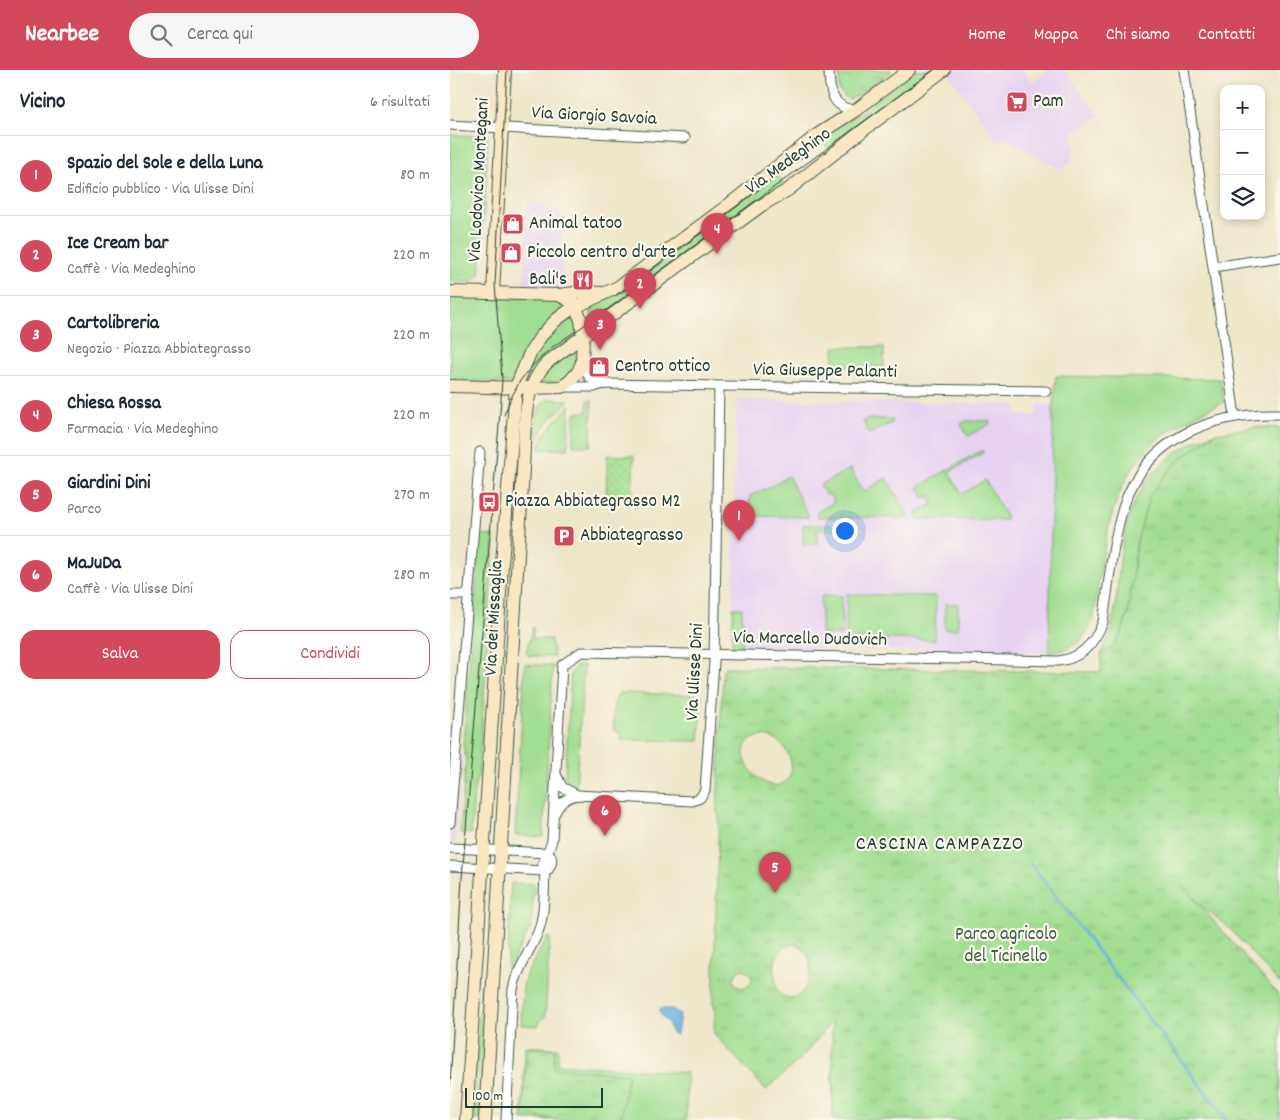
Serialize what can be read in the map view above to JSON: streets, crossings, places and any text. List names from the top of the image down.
{
  "streets": {
    "main road": ["Via Medeghino", "Via Lodovico Montegani", "Via dei Missaglia"],
    "street": [
      "Via Giorgio Savoia",
      "Via Giuseppe Palanti",
      "Via Marcello Dudovich",
      "Via Ulisse Dini"
    ]
  },
  "crossings": [
    ["Via Giorgio Savoia", "Via Lodovico Montegani"],
    ["Via Medeghino", "Via dei Missaglia"],
    ["Via Giuseppe Palanti", "Via Ulisse Dini"],
    ["Via Marcello Dudovich", "Via Ulisse Dini"]
  ],
  "districts": ["CASCINA CAMPAZZO"],
  "parks": ["Parco agricolo del Ticinello"],
  "places": {
    "supermarket": ["Pam"],
    "shop": ["Animal tatoo", "Piccolo centro d'arte", "Centro ottico"],
    "restaurant": ["Bali's"],
    "bus stop": ["Piazza Abbiategrasso M2"],
    "parking": ["Abbiategrasso"]
  },
  "scale_bar": "100 m",
  "page": {
    "header": "Nearbee",
    "search": "Cerca qui",
    "nav": [
      "Home",
      "Mappa",
      "Chi siamo",
      "Contatti"
    ],
    "heading": ["Vicino", "6 risultati"],
    "map_buttons": ["+", "−"],
    "list": [
      {
        "mark": "1",
        "name": "Spazio del Sole e della Luna",
        "note": "Edificio pubblico · Via Ulisse Dini",
        "value": "80 m"
      },
      {
        "mark": "2",
        "name": "Ice Cream bar",
        "note": "Caffè · Via Medeghino",
        "value": "220 m"
      },
      {
        "mark": "3",
        "name": "Cartolibreria",
        "note": "Negozio · Piazza Abbiategrasso",
        "value": "220 m"
      },
      {
        "mark": "4",
        "name": "Chiesa Rossa",
        "note": "Farmacia · Via Medeghino",
        "value": "220 m"
      },
      {
        "mark": "5",
        "name": "Giardini Dini",
        "note": "Parco",
        "value": "270 m"
      },
      {
        "mark": "6",
        "name": "MaJuDa",
        "note": "Caffè · Via Ulisse Dini",
        "value": "280 m"
      }
    ],
    "pins": [
      "4",
      "2",
      "3",
      "1",
      "6",
      "5"
    ],
    "buttons": ["Salva", "Condividi"],
    "scale": "100 m"
  }
}
